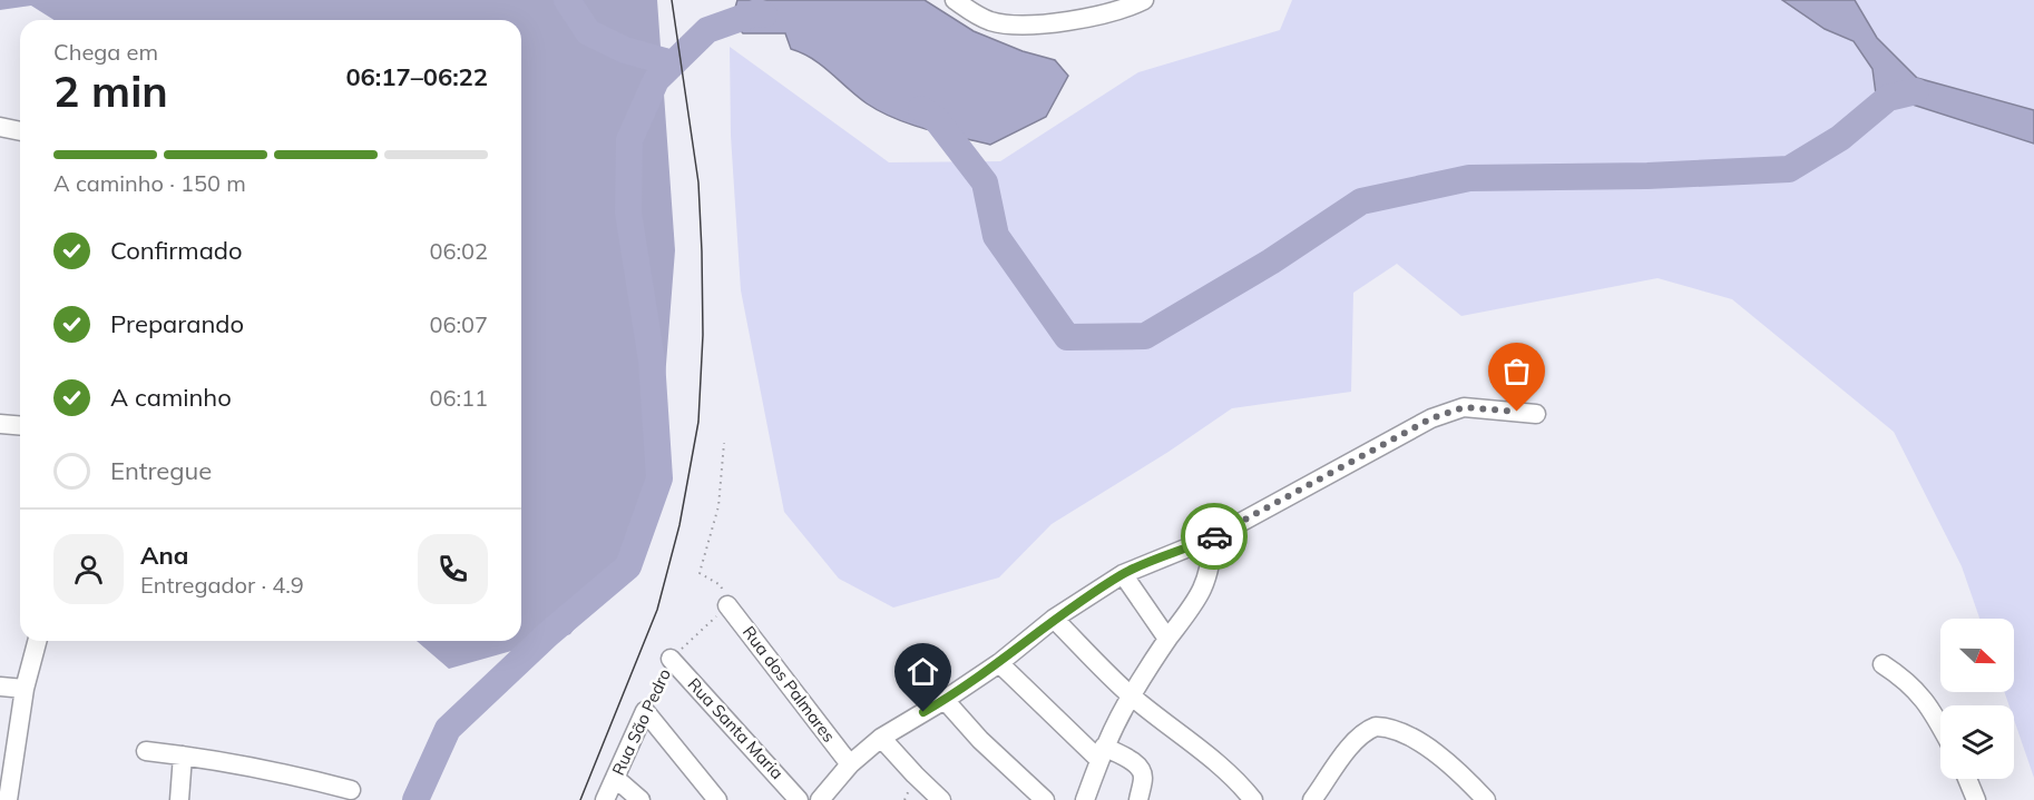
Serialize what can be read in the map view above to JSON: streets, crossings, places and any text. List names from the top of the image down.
{
  "streets": {
    "street": ["Rua dos Palmares", "Rua São Pedro", "Rua Santa Maria"]
  },
  "crossings": [
    ["Rua dos Palmares", "Rua São Pedro"],
    ["Rua São Pedro", "Rua Santa Maria"]
  ],
  "north": "right",
  "page": {
    "heading": ["2 min", "Chega em", "06:17–06:22"],
    "panel": ["Ana", "Entregador · 4.9"],
    "bar": "A caminho · 150 m",
    "list": [
      ["Confirmado", "06:02"],
      ["Preparando", "06:07"],
      ["A caminho", "06:11"],
      "Entregue"
    ]
  }
}
